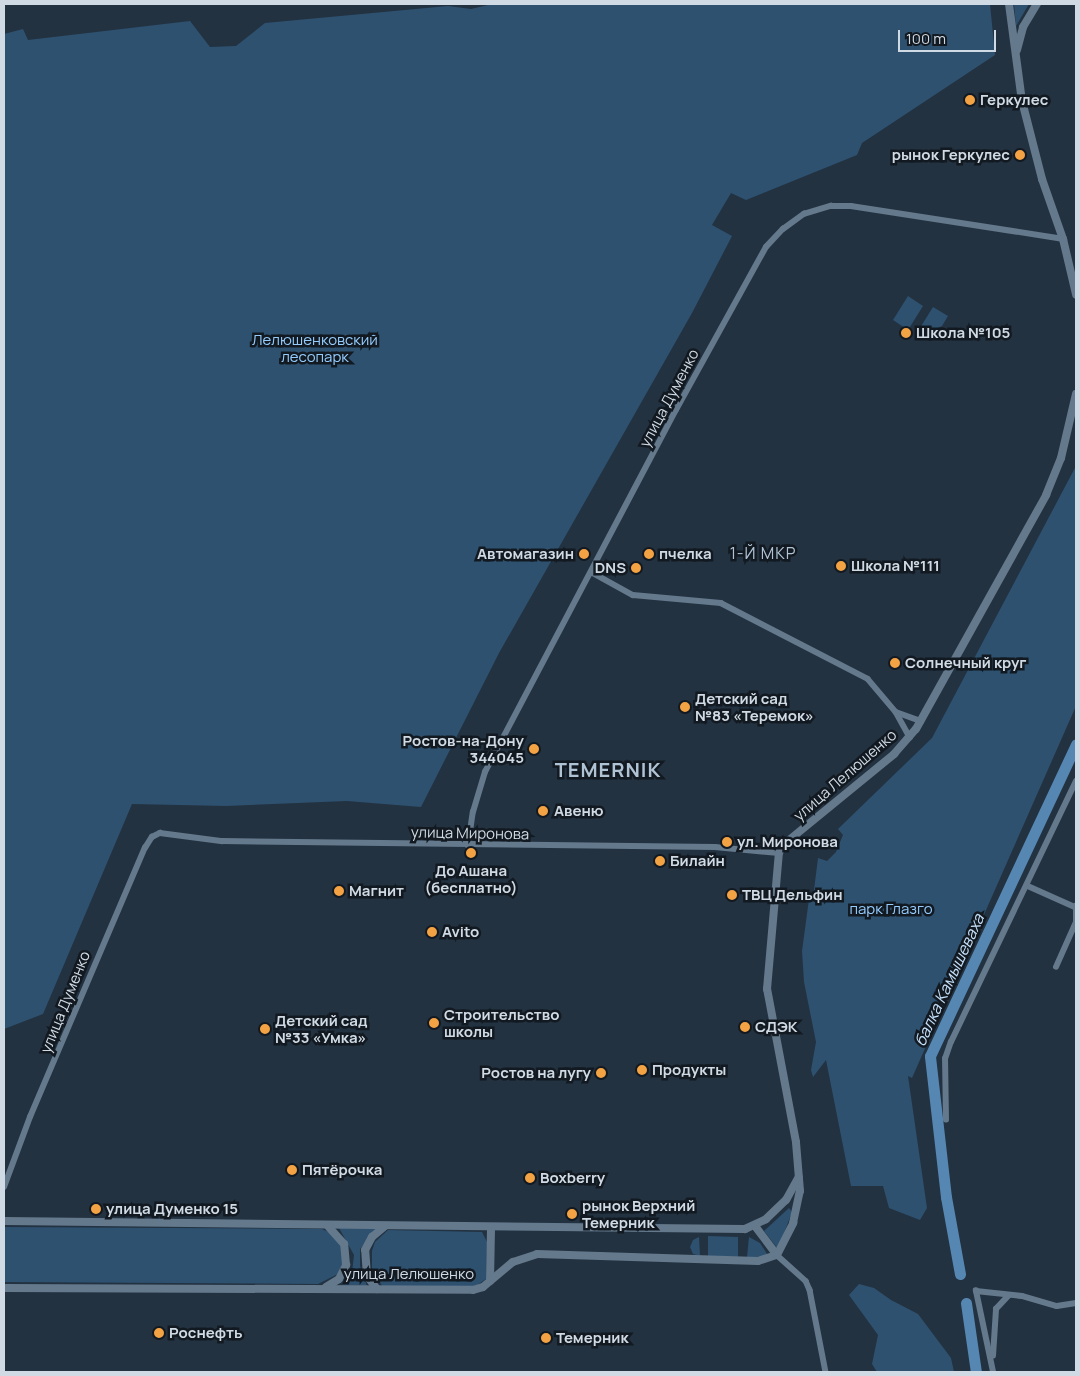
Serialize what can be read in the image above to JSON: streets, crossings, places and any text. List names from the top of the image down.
{
  "streets": {
    "street": ["улица Думенко", "улица Лелюшенко", "улица Миронова"]
  },
  "crossings": [
    ["улица Думенко", "улица Миронова"],
    ["улица Лелюшенко", "улица Миронова"]
  ],
  "districts": ["1-Й МКР", "TEMERNIK"],
  "water": ["балка Камышеваха"],
  "parks": ["Лелюшенковский лесопарк", "парк Глазго"],
  "places": [
    "Геркулес",
    "рынок Геркулес",
    "Школа №105",
    "Автомагазин",
    "пчелка",
    "Школа №111",
    "DNS",
    "Солнечный круг",
    "Детский сад №83 «Теремок»",
    "Ростов-на-Дону 344045",
    "Авеню",
    "ул. Миронова",
    "До Ашана (бесплатно)",
    "Билайн",
    "Магнит",
    "ТВЦ Дельфин",
    "Avito",
    "Строительство школы",
    "СДЭК",
    "Детский сад №33 «Умка»",
    "Продукты",
    "Ростов на лугу",
    "Пятёрочка",
    "Boxberry",
    "улица Думенко 15",
    "рынок Верхний Темерник",
    "Роснефть",
    "Темерник"
  ],
  "scale_bar": "100 m"
}
